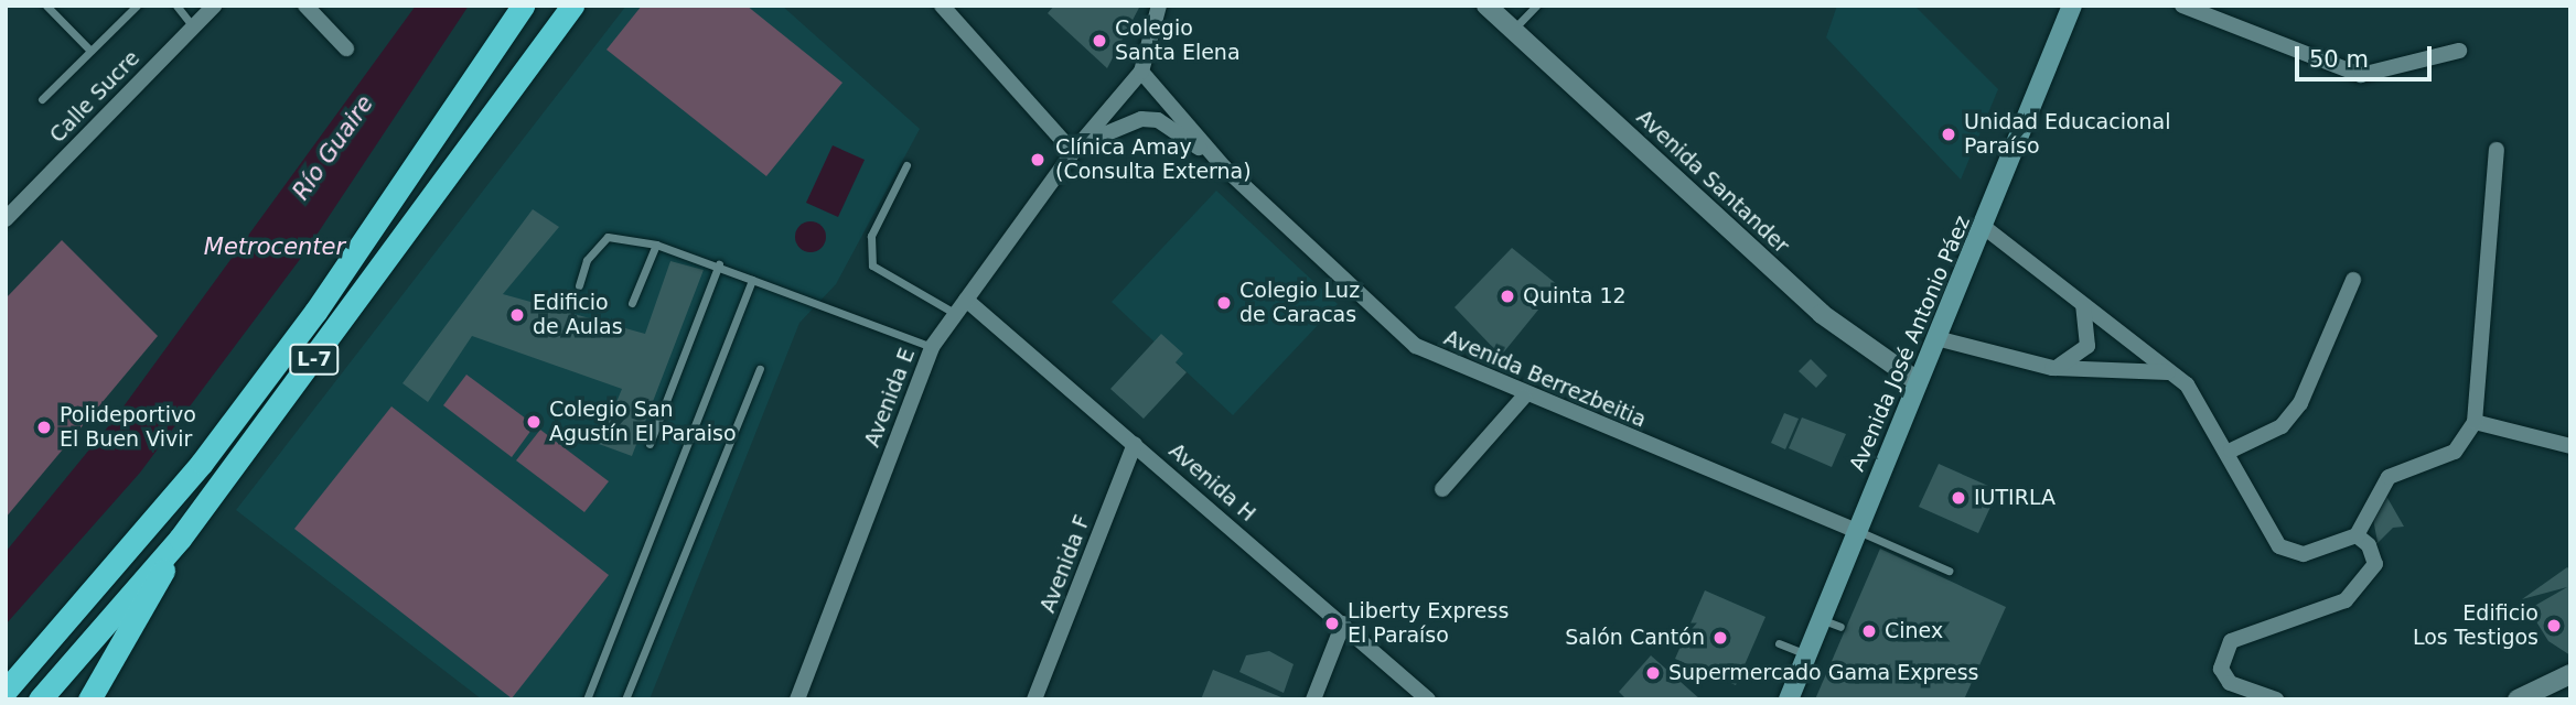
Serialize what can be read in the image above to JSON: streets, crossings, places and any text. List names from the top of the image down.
{
  "streets": {
    "highway": ["L-7"],
    "main road": ["Avenida José Antonio Páez"],
    "street": [
      "Calle Sucre",
      "Avenida Santander",
      "Avenida Berrezbeitia",
      "Avenida E",
      "Avenida H",
      "Avenida F"
    ]
  },
  "crossings": [
    ["Avenida Santander", "Avenida José Antonio Páez"],
    ["Avenida José Antonio Páez", "Avenida Berrezbeitia"],
    ["Avenida Berrezbeitia", "Avenida E"],
    ["Avenida E", "Avenida H"],
    ["Avenida H", "Avenida F"]
  ],
  "water": ["Río Guaire", "Metrocenter"],
  "places": [
    "Colegio Santa Elena",
    "Unidad Educacional Paraíso",
    "Clínica Amay (Consulta Externa)",
    "Quinta 12",
    "Colegio Luz de Caracas",
    "Edificio de Aulas",
    "Colegio San Agustín El Paraiso",
    "Polideportivo El Buen Vivir",
    "IUTIRLA",
    "Liberty Express El Paraíso",
    "Edificio Los Testigos",
    "Cinex",
    "Salón Cantón",
    "Supermercado Gama Express"
  ],
  "scale_bar": "50 m"
}
